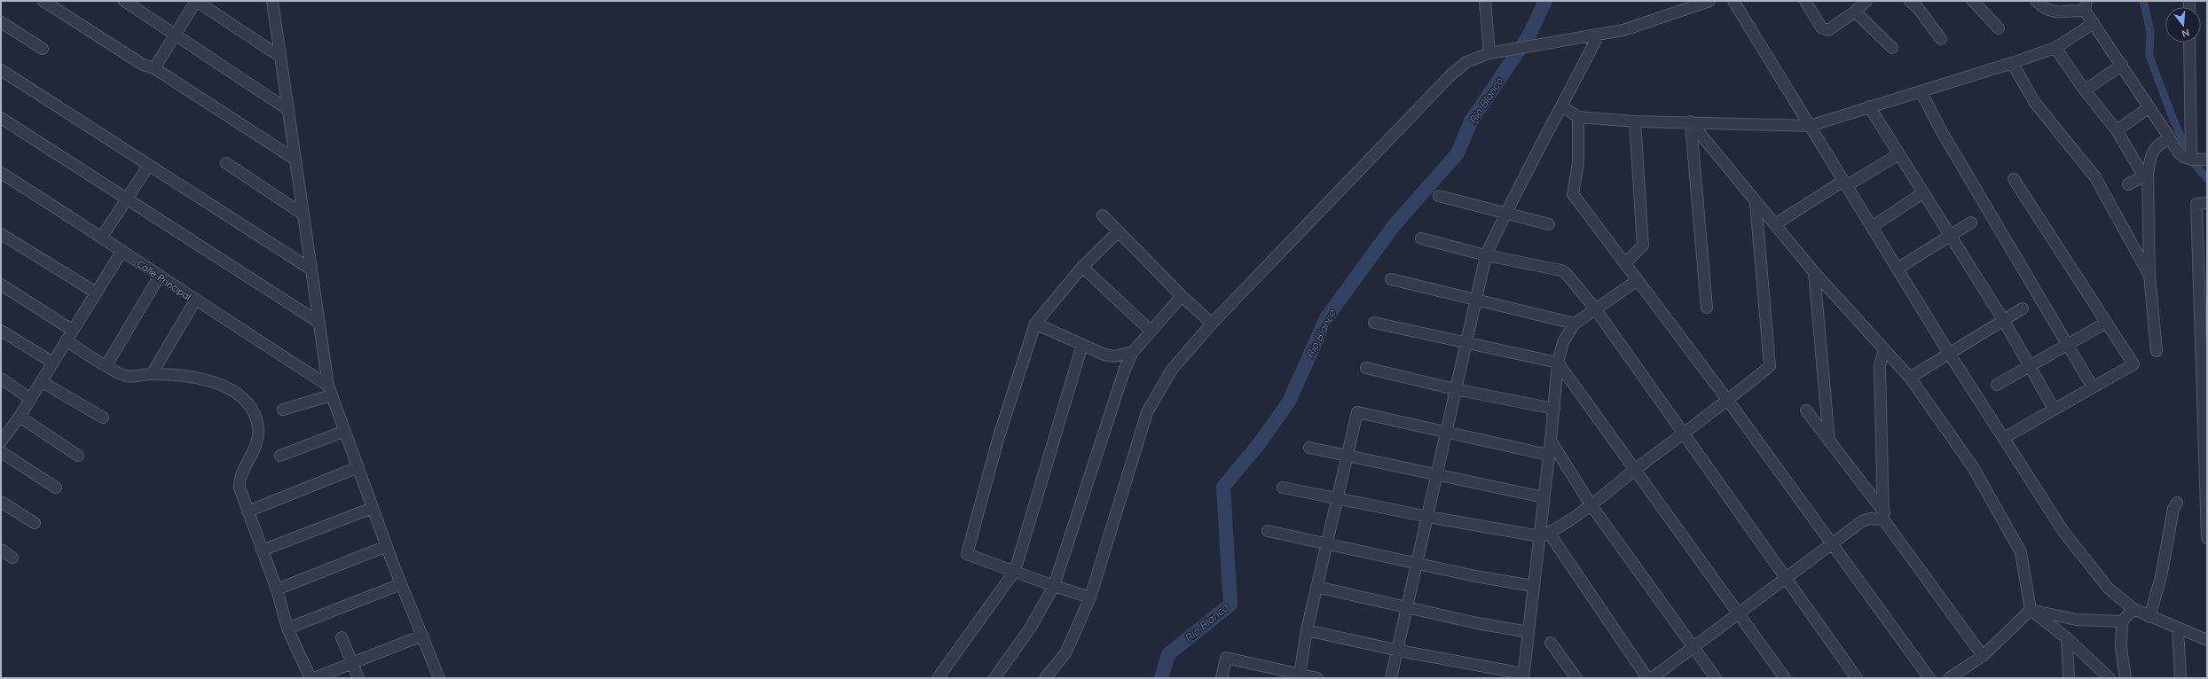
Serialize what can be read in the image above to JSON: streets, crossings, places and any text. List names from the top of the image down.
{
  "streets": {
    "street": ["Calle Principal"]
  },
  "water": ["Río Blanco"],
  "north": "bottom"
}
